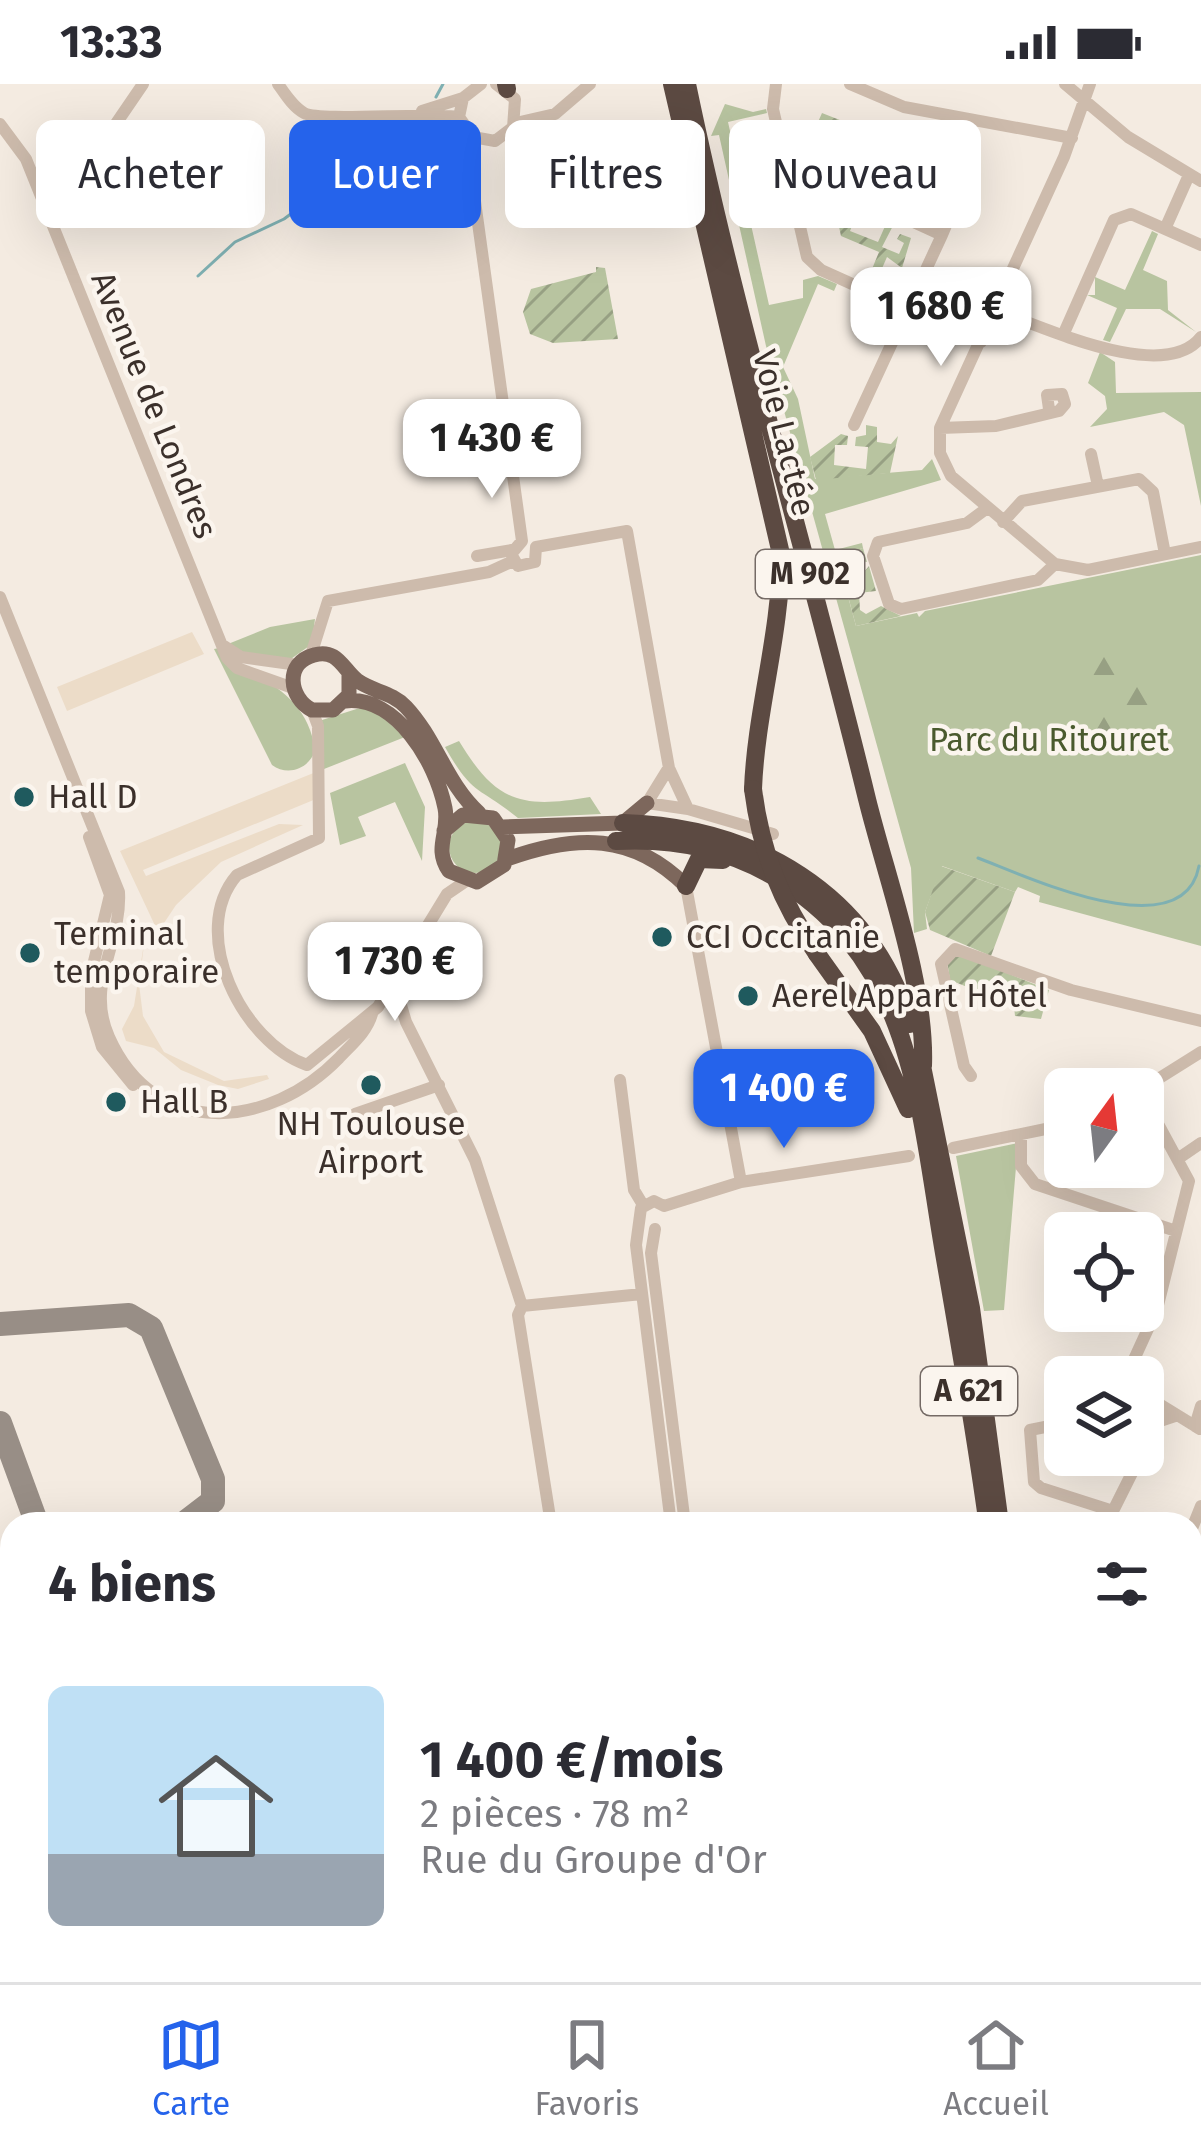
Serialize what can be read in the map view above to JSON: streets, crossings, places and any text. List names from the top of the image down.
{
  "streets": {
    "highway": ["Voie Lactée", "M 902", "A 621"],
    "street": ["Avenue de Londres"]
  },
  "crossings": [
    ["Voie Lactée", "A 621"]
  ],
  "parks": ["Parc du Ritouret"],
  "places": [
    "Hall D",
    "CCI Occitanie",
    "Terminal temporaire",
    "Aerel Appart Hôtel",
    "NH Toulouse Airport",
    "Hall B"
  ],
  "north": "top",
  "page": {
    "status": "13:33",
    "chip": [
      "Acheter",
      "Louer",
      "Filtres",
      "Nouveau"
    ],
    "price": [
      "1 680 €",
      "1 430 €",
      "1 730 €",
      "1 400 €"
    ],
    "heading": "4 biens",
    "list": [
      {
        "name": "1 400 €/mois",
        "note": "2 pièces · 78 m² · Rue du Groupe d'Or"
      }
    ],
    "tabs": ["Carte", "Favoris", "Accueil"]
  }
}
